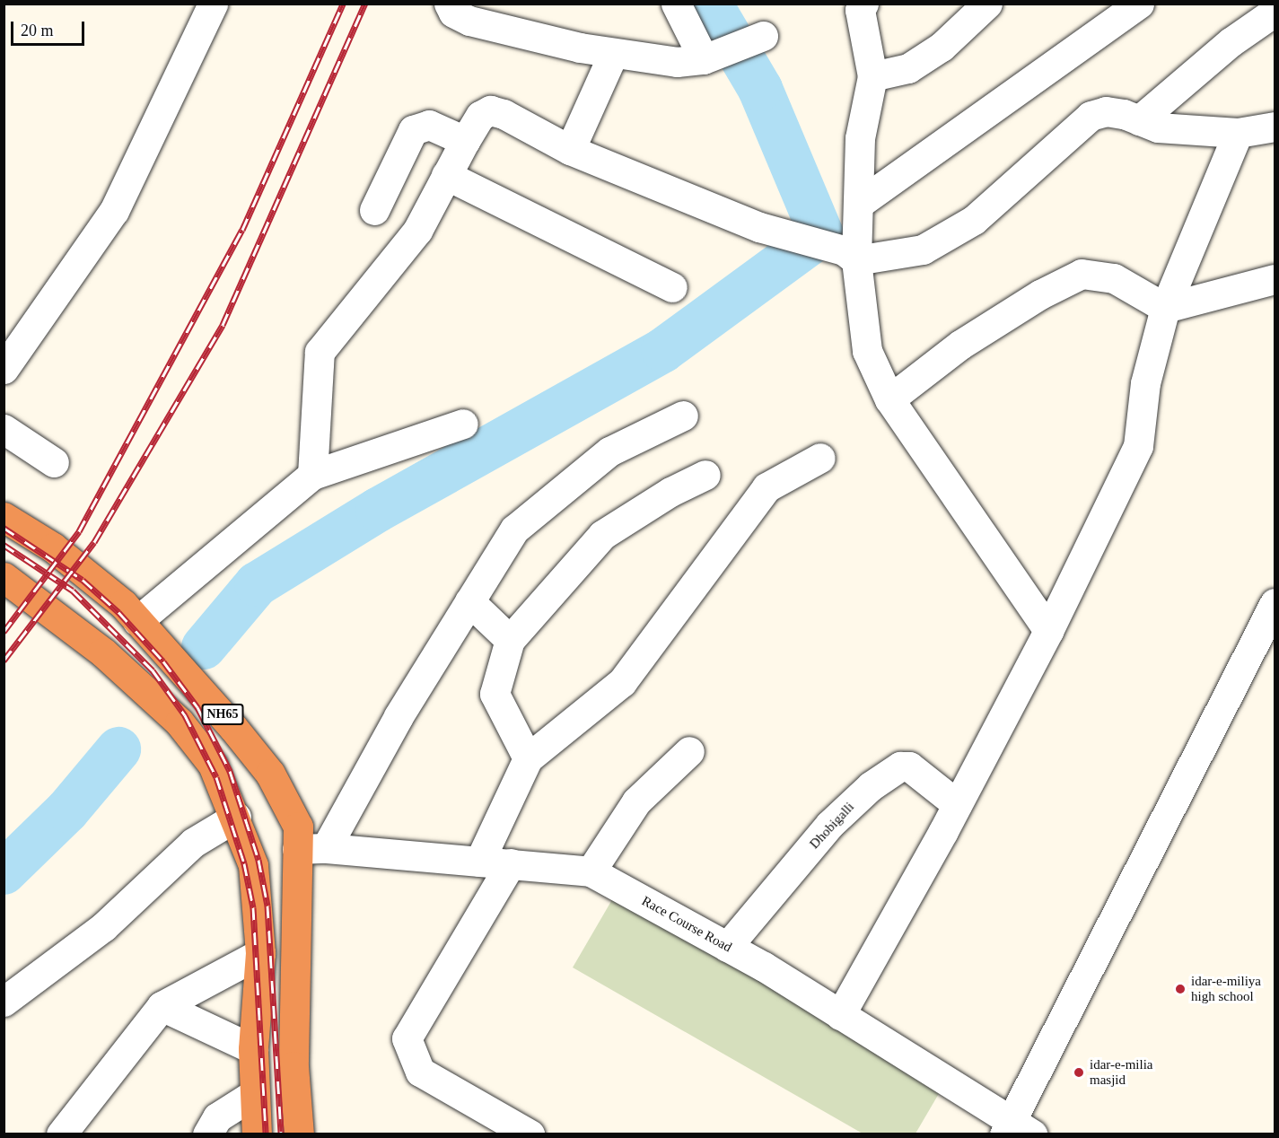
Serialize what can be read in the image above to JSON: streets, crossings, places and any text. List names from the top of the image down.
{
  "streets": {
    "highway": ["NH65"],
    "street": ["Dhobigalli", "Race Course Road"]
  },
  "crossings": [
    ["NH65", "Race Course Road"],
    ["Dhobigalli", "Race Course Road"]
  ],
  "places": ["idar-e-miliya high school", "idar-e-milia masjid"],
  "scale_bar": "20 m"
}
